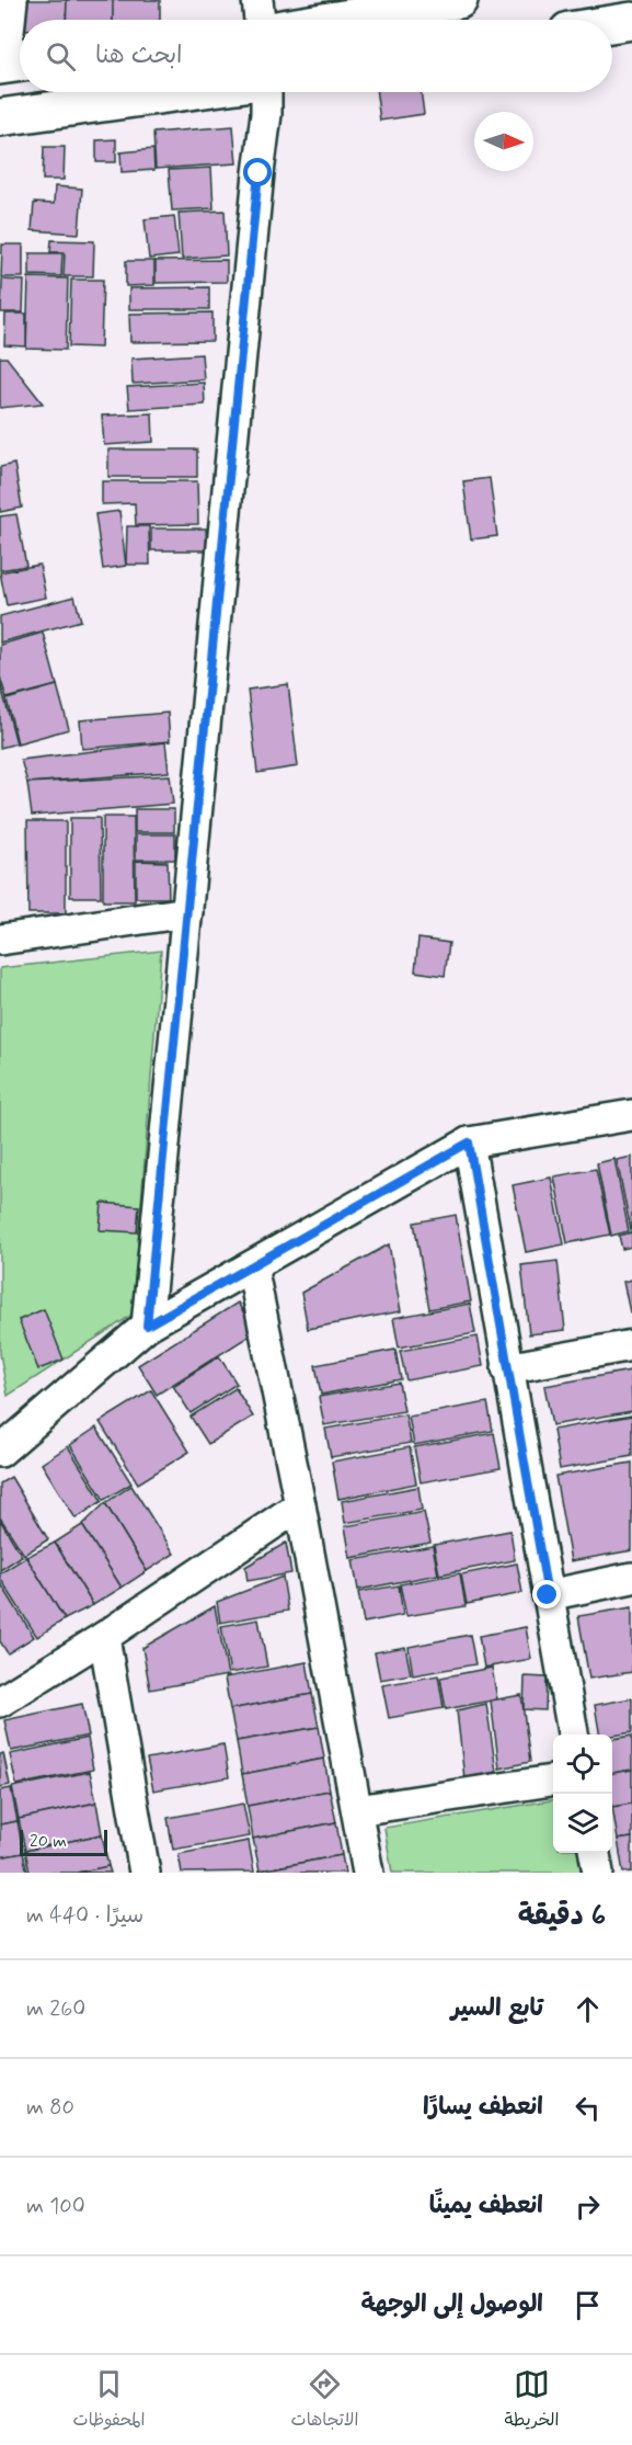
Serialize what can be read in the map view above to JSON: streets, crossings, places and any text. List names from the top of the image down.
{
  "scale_bar": "20 m",
  "north": "right",
  "page": {
    "search": "ابحث هنا",
    "scale": "20 m",
    "heading": ["6 دقيقة", "سيرًا · 440 m"],
    "list": [
      ["تابع السير", "260 m"],
      ["انعطف يسارًا", "80 m"],
      ["انعطف يمينًا", "100 m"],
      "الوصول إلى الوجهة"
    ],
    "nav": ["الخريطة", "الاتجاهات", "المحفوظات"]
  }
}
